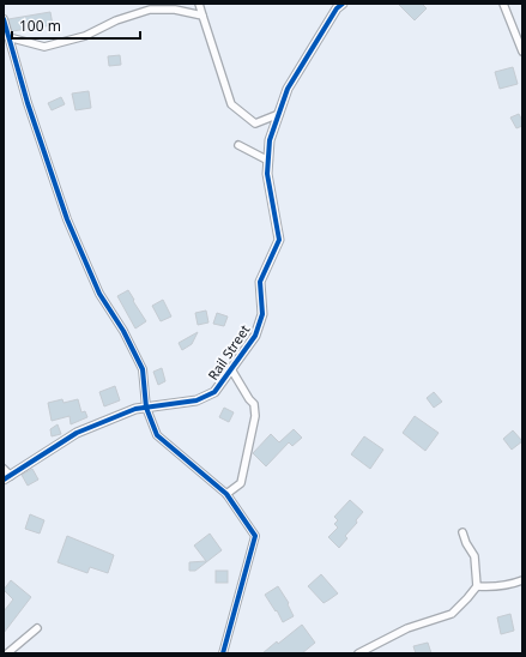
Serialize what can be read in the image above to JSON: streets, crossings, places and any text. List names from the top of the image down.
{
  "streets": {
    "street": ["Rail Street"]
  },
  "scale_bar": "100 m"
}
